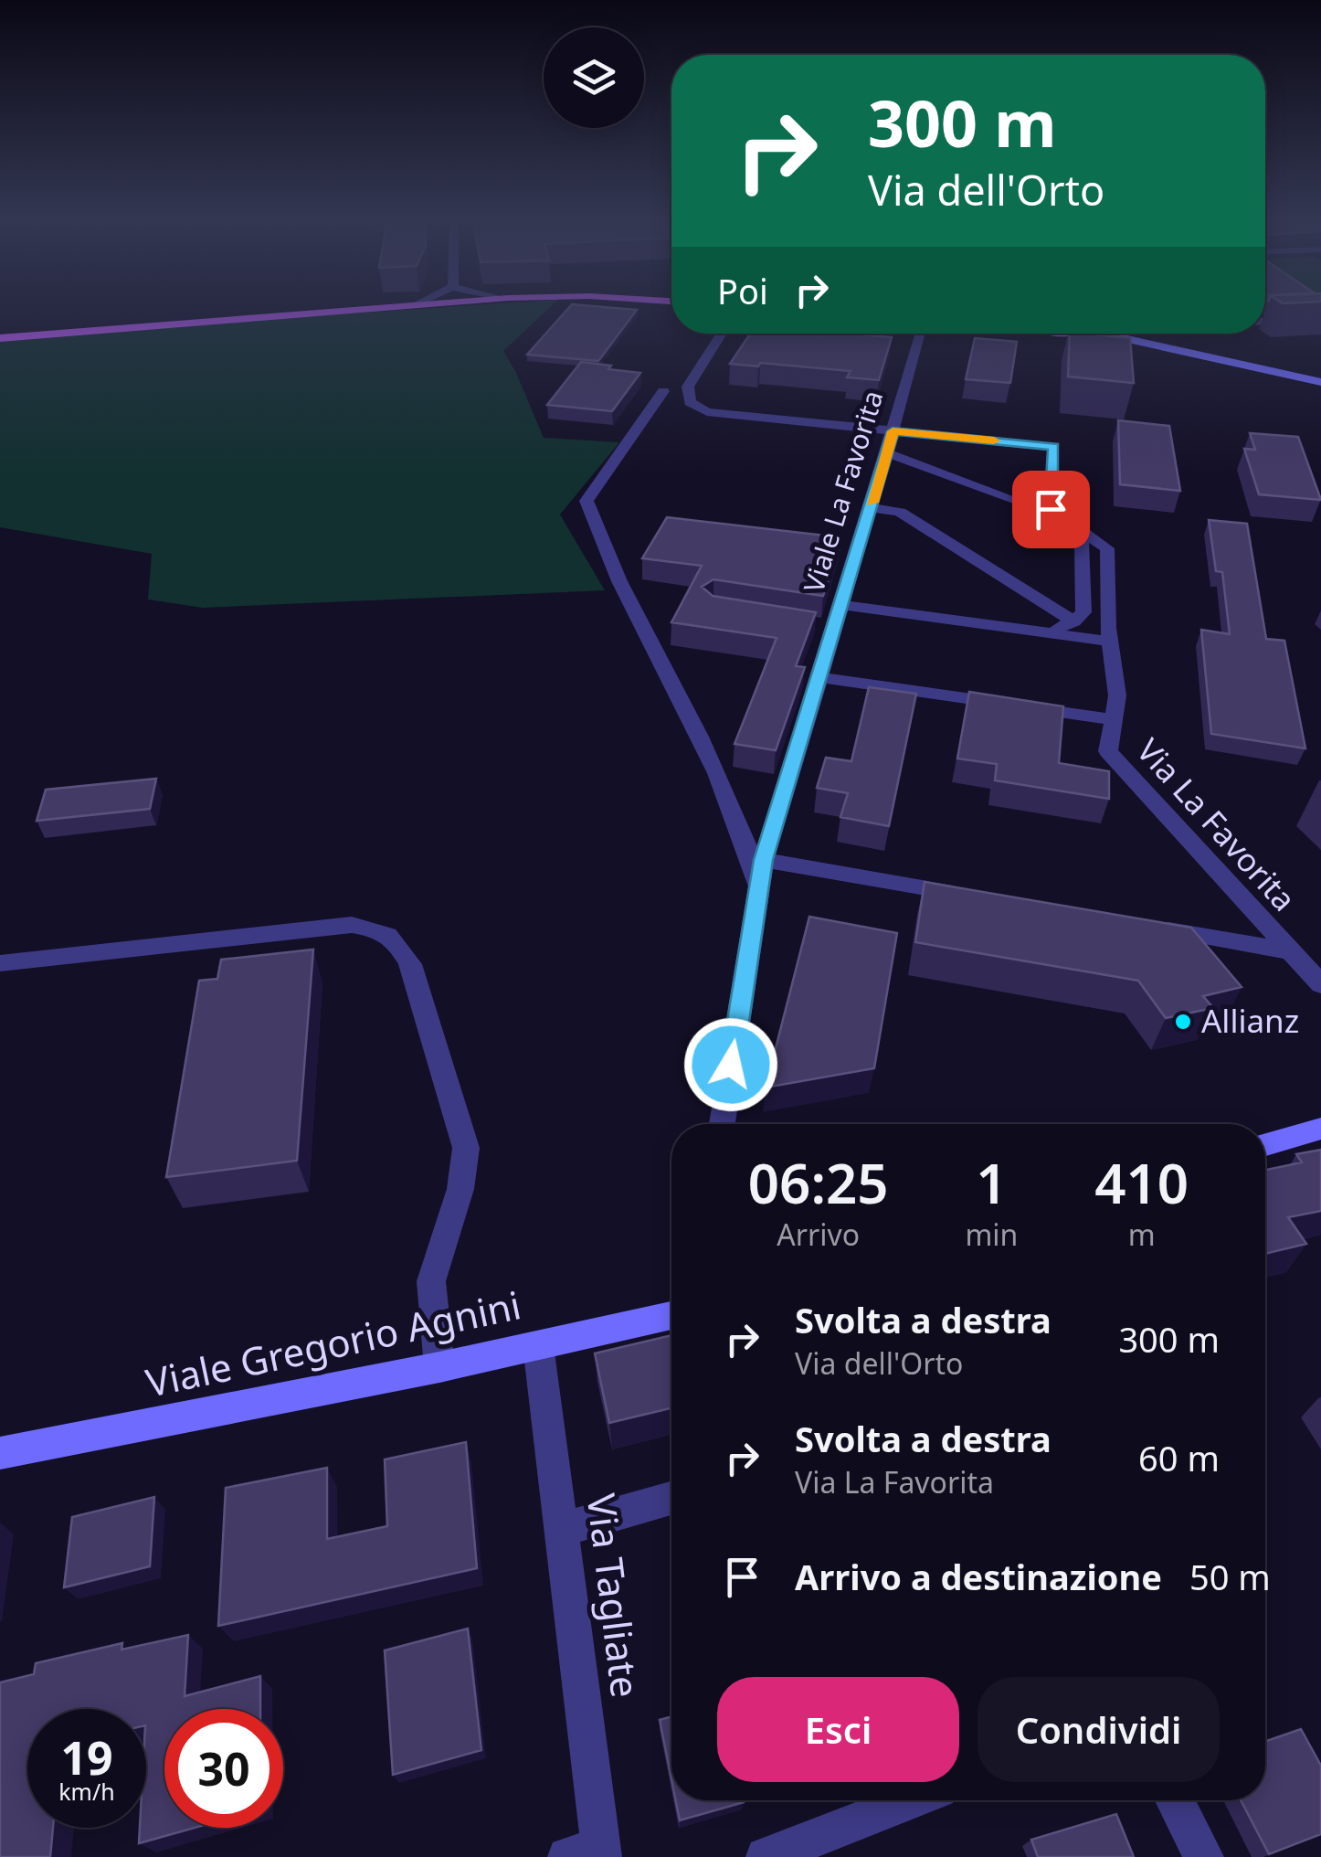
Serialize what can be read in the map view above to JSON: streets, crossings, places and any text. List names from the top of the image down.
{
  "streets": {
    "main road": ["Viale Gregorio Agnini"],
    "street": ["Viale La Favorita", "Via La Favorita", "Via Tagliate"]
  },
  "crossings": [
    ["Viale La Favorita", "Via La Favorita"],
    ["Viale Gregorio Agnini", "Via Tagliate"]
  ],
  "places": ["Allianz"],
  "page": {
    "turn": ["300 m", "Via dell'Orto"],
    "then": "Poi",
    "eta": [
      "06:25",
      "Arrivo",
      "1",
      "min",
      "410",
      "m"
    ],
    "list": [
      {
        "name": "Svolta a destra",
        "note": "Via dell'Orto",
        "value": "300 m"
      },
      {
        "name": "Svolta a destra",
        "note": "Via La Favorita",
        "value": "60 m"
      },
      {
        "name": "Arrivo a destinazione",
        "value": "50 m"
      }
    ],
    "buttons": ["Esci", "Condividi"],
    "speed": "19 km/h",
    "limit": "30"
  }
}
